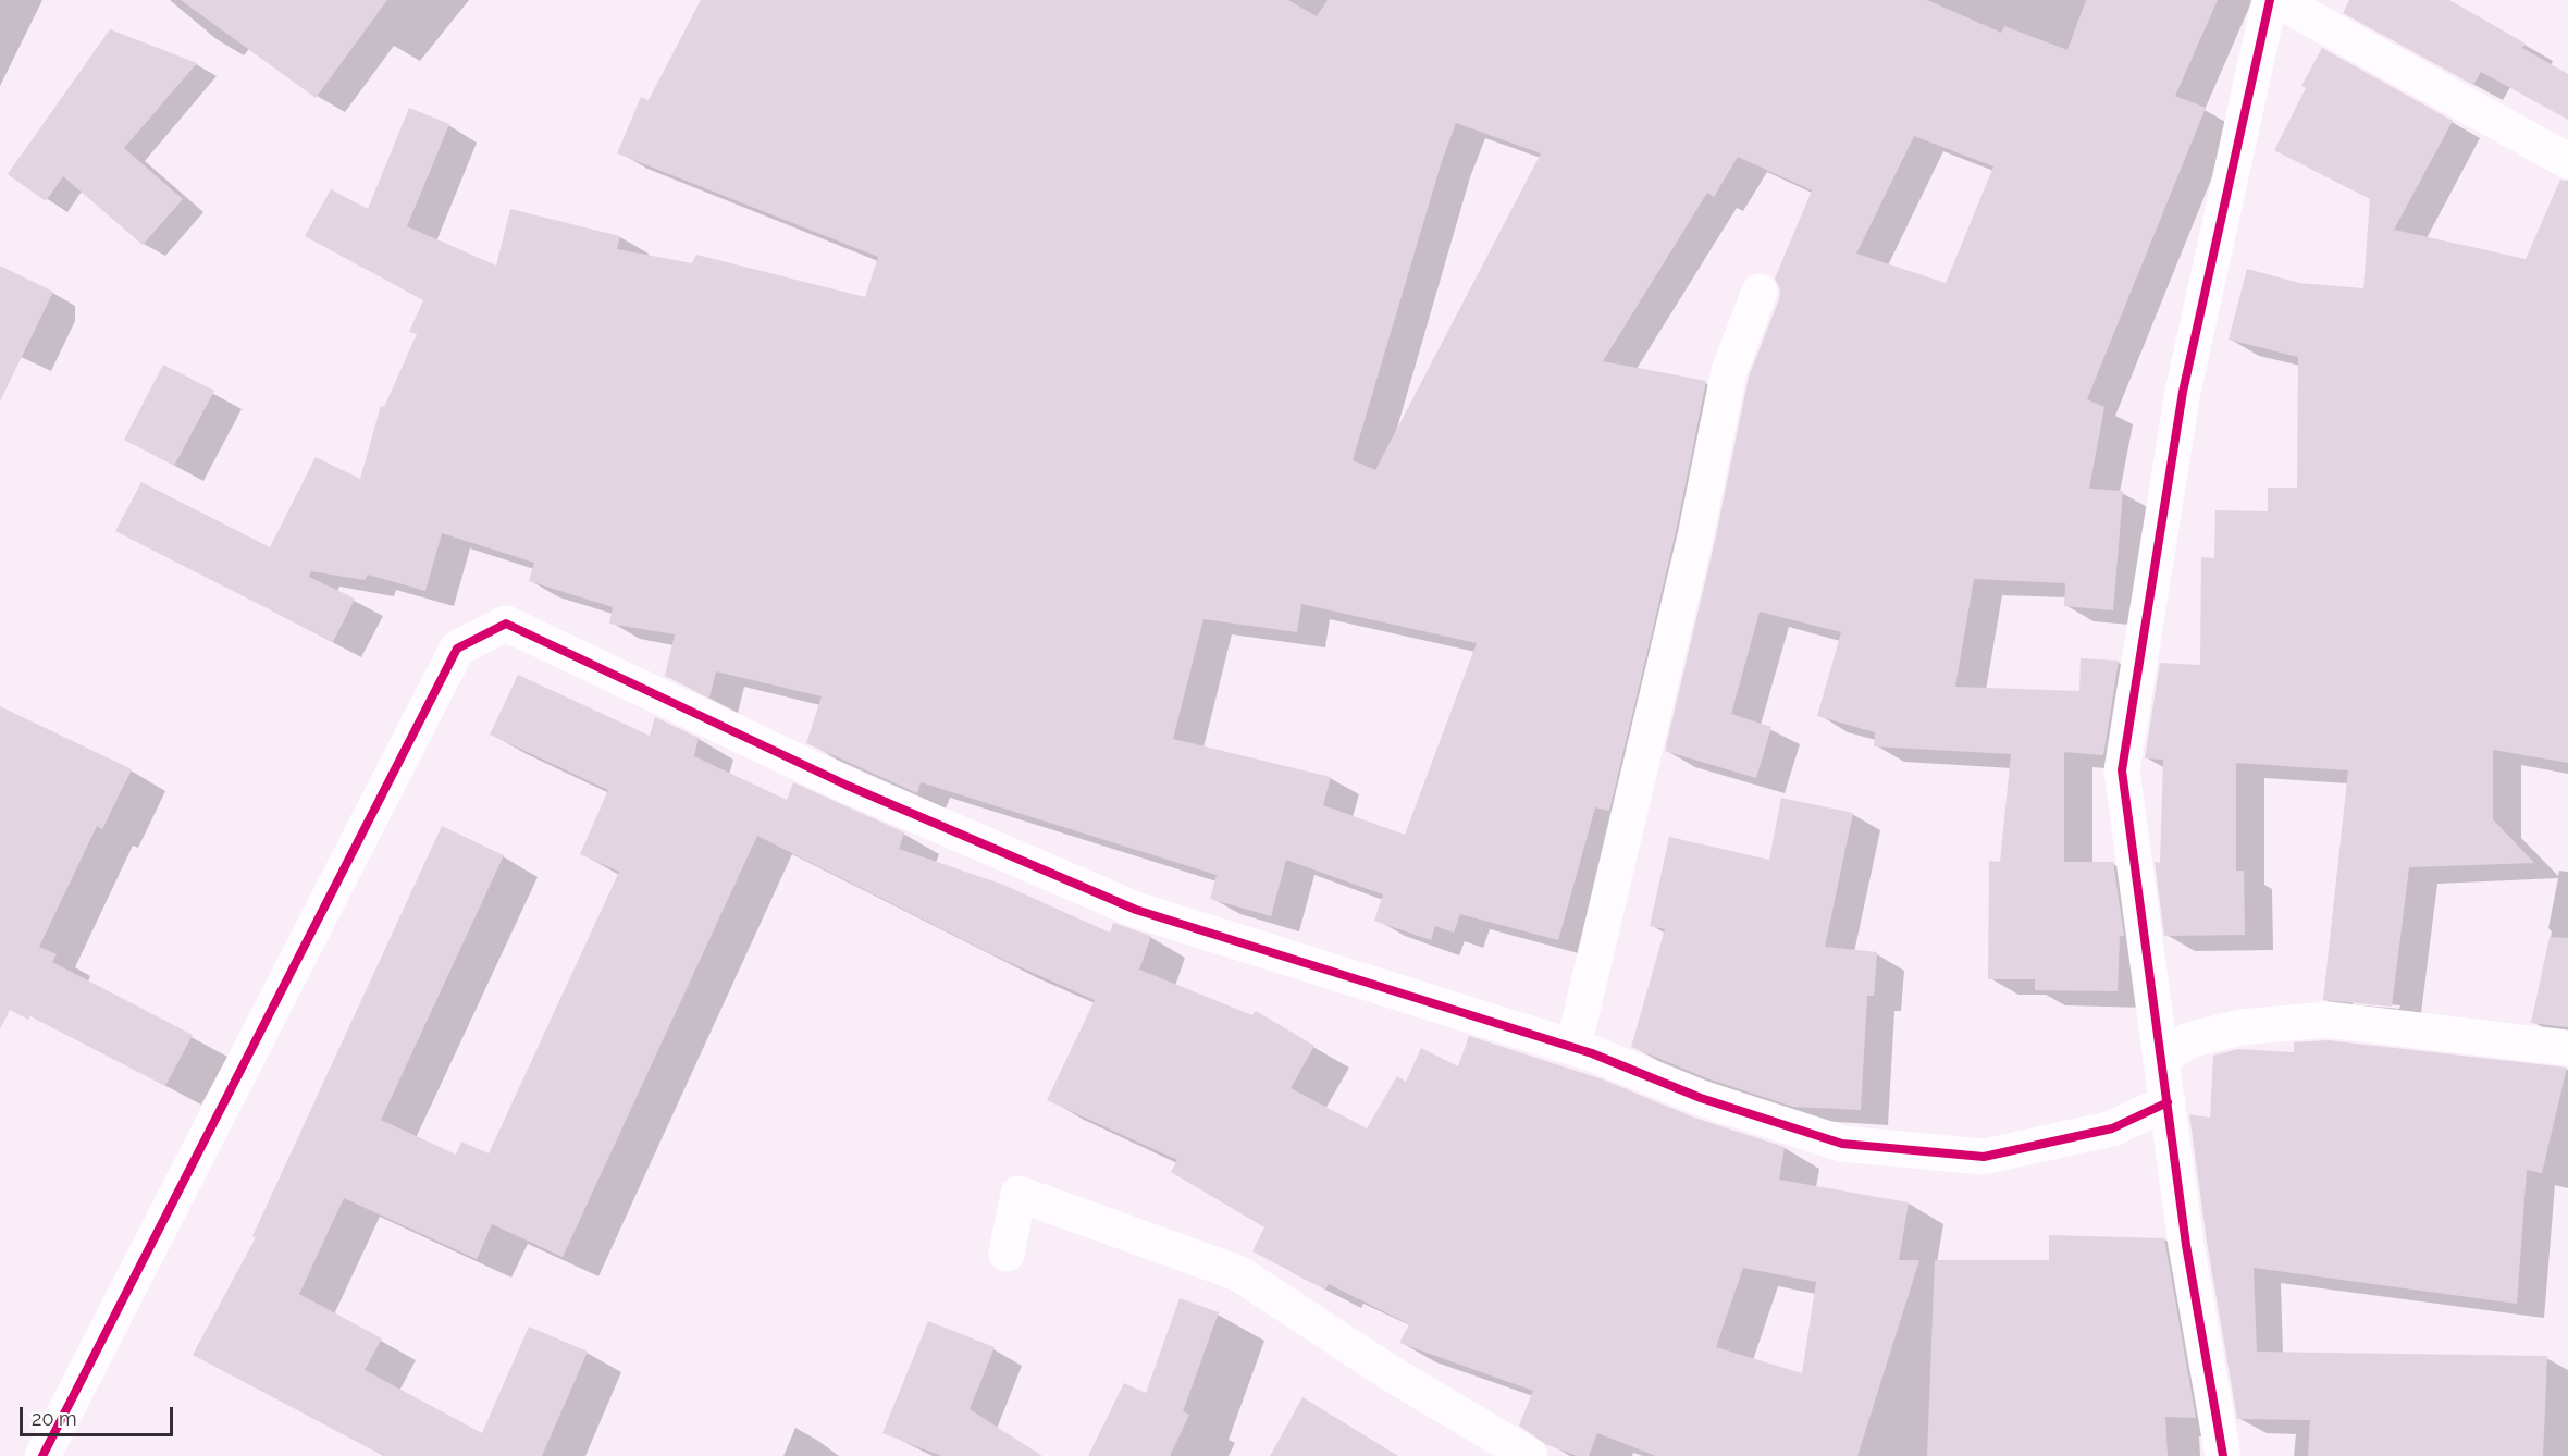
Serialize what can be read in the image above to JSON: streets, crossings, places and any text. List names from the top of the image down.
{
  "scale_bar": "20 m"
}
